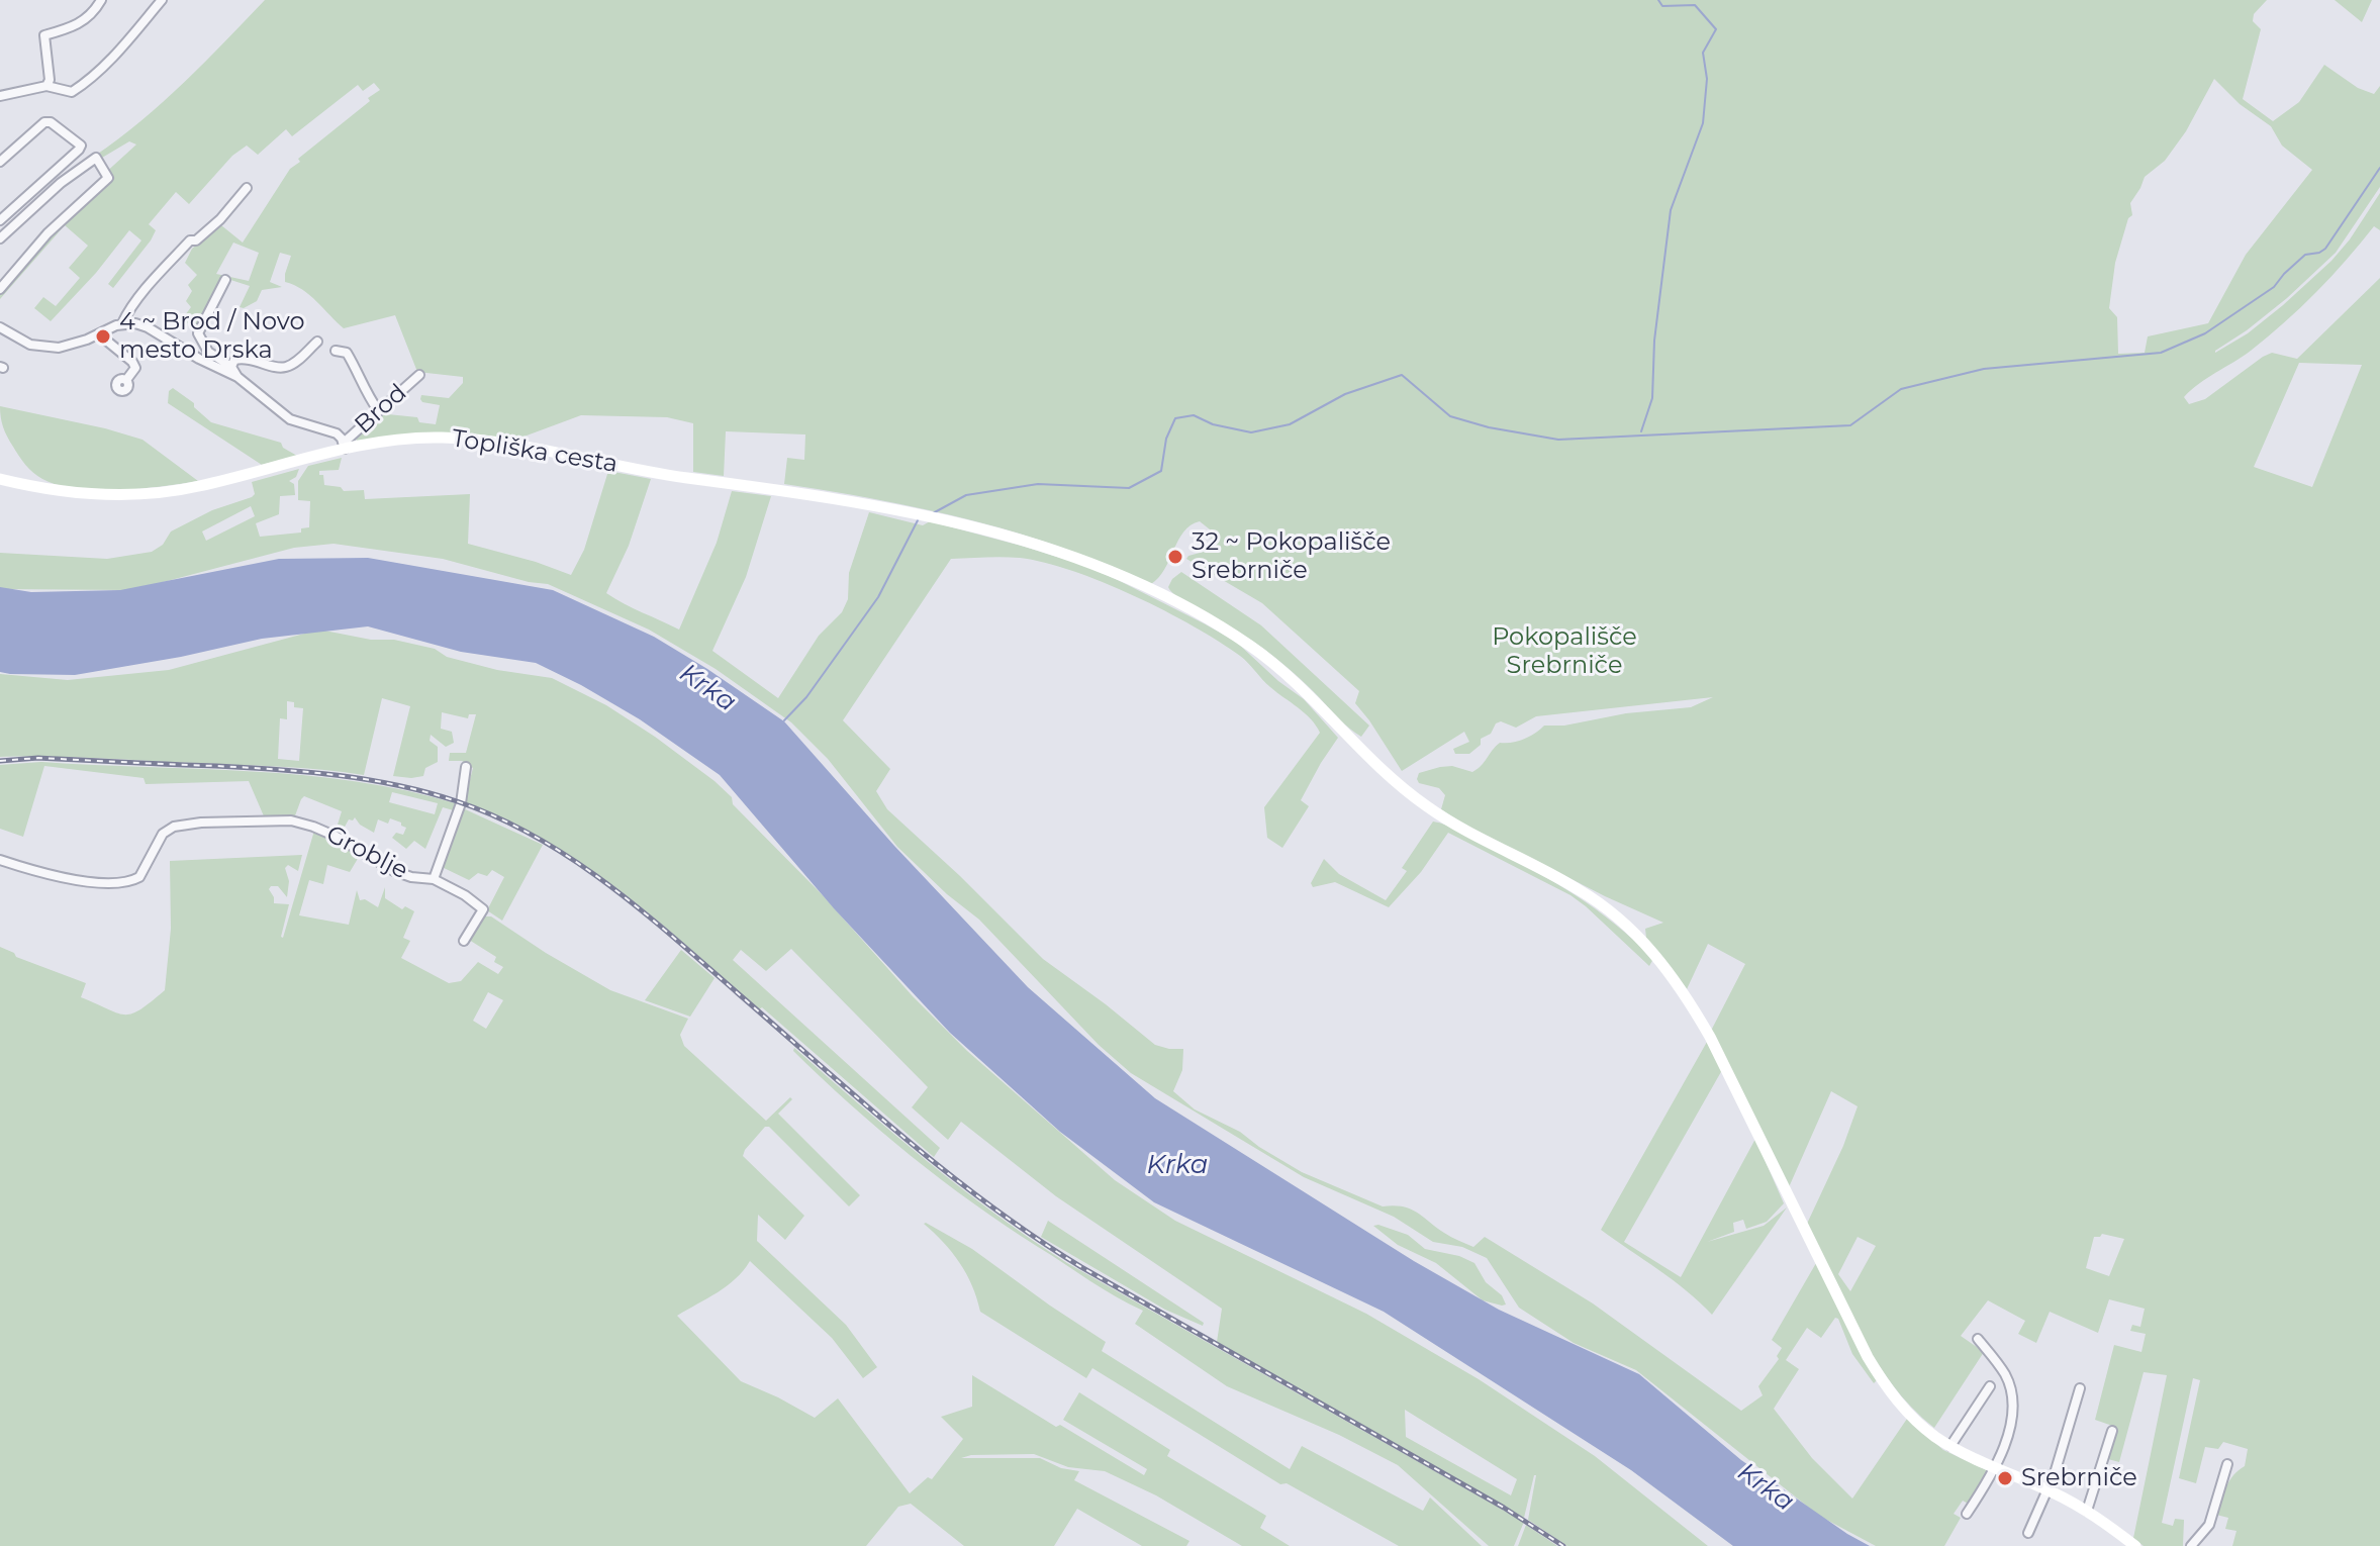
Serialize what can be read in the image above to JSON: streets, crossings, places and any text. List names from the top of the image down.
{
  "streets": {
    "main road": ["Topliška cesta"],
    "street": ["Brod", "Groblje"]
  },
  "crossings": [
    ["Brod", "Topliška cesta"]
  ],
  "water": ["Krka"],
  "parks": ["Pokopališče Srebrniče"],
  "places": ["4 ~ Brod / Novo mesto Drska", "32 ~ Pokopališče Srebrniče", "Srebrniče"]
}
